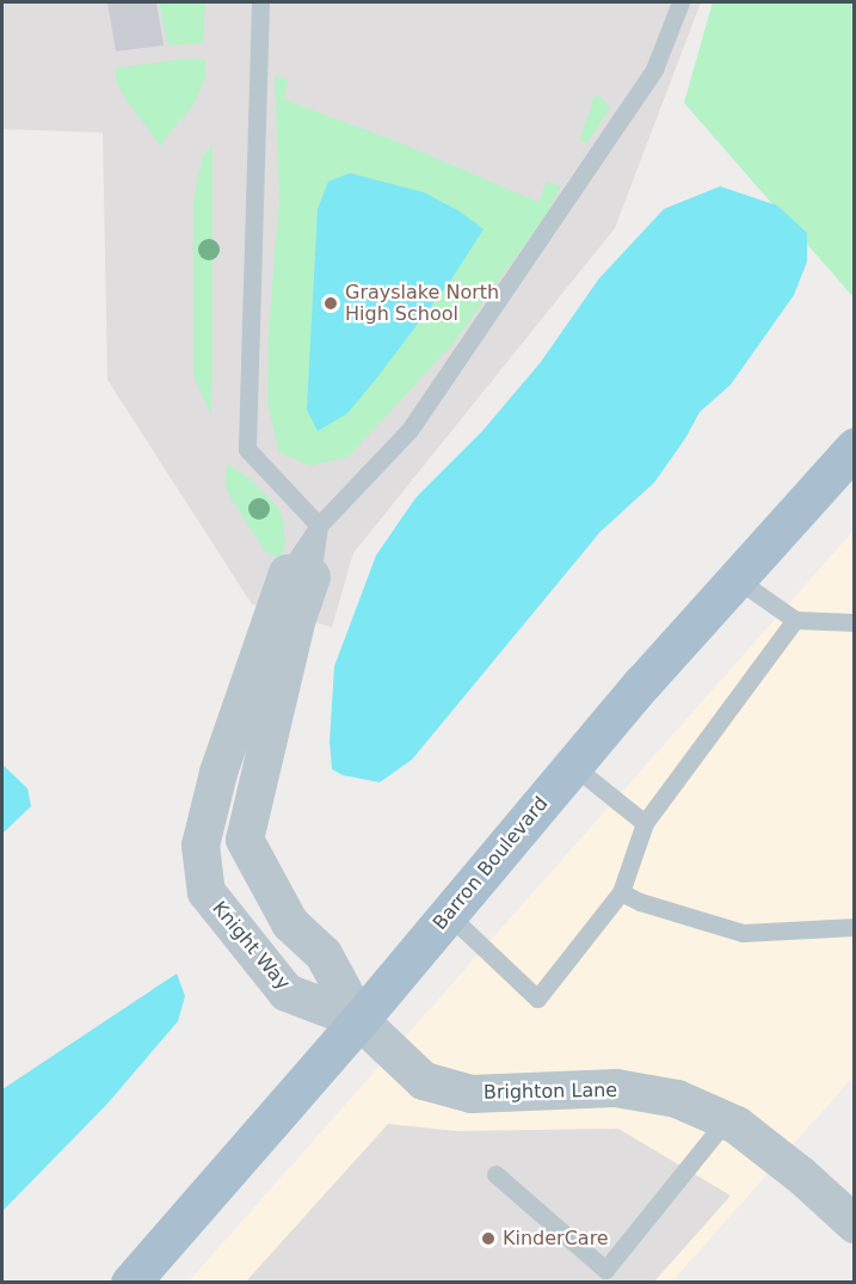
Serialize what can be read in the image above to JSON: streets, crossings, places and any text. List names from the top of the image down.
{
  "streets": {
    "main road": ["Barron Boulevard"],
    "street": ["Knight Way", "Brighton Lane"]
  },
  "crossings": [
    ["Barron Boulevard", "Knight Way"],
    ["Barron Boulevard", "Brighton Lane"],
    ["Knight Way", "Brighton Lane"]
  ],
  "places": ["Grayslake North High School", "KinderCare"]
}
